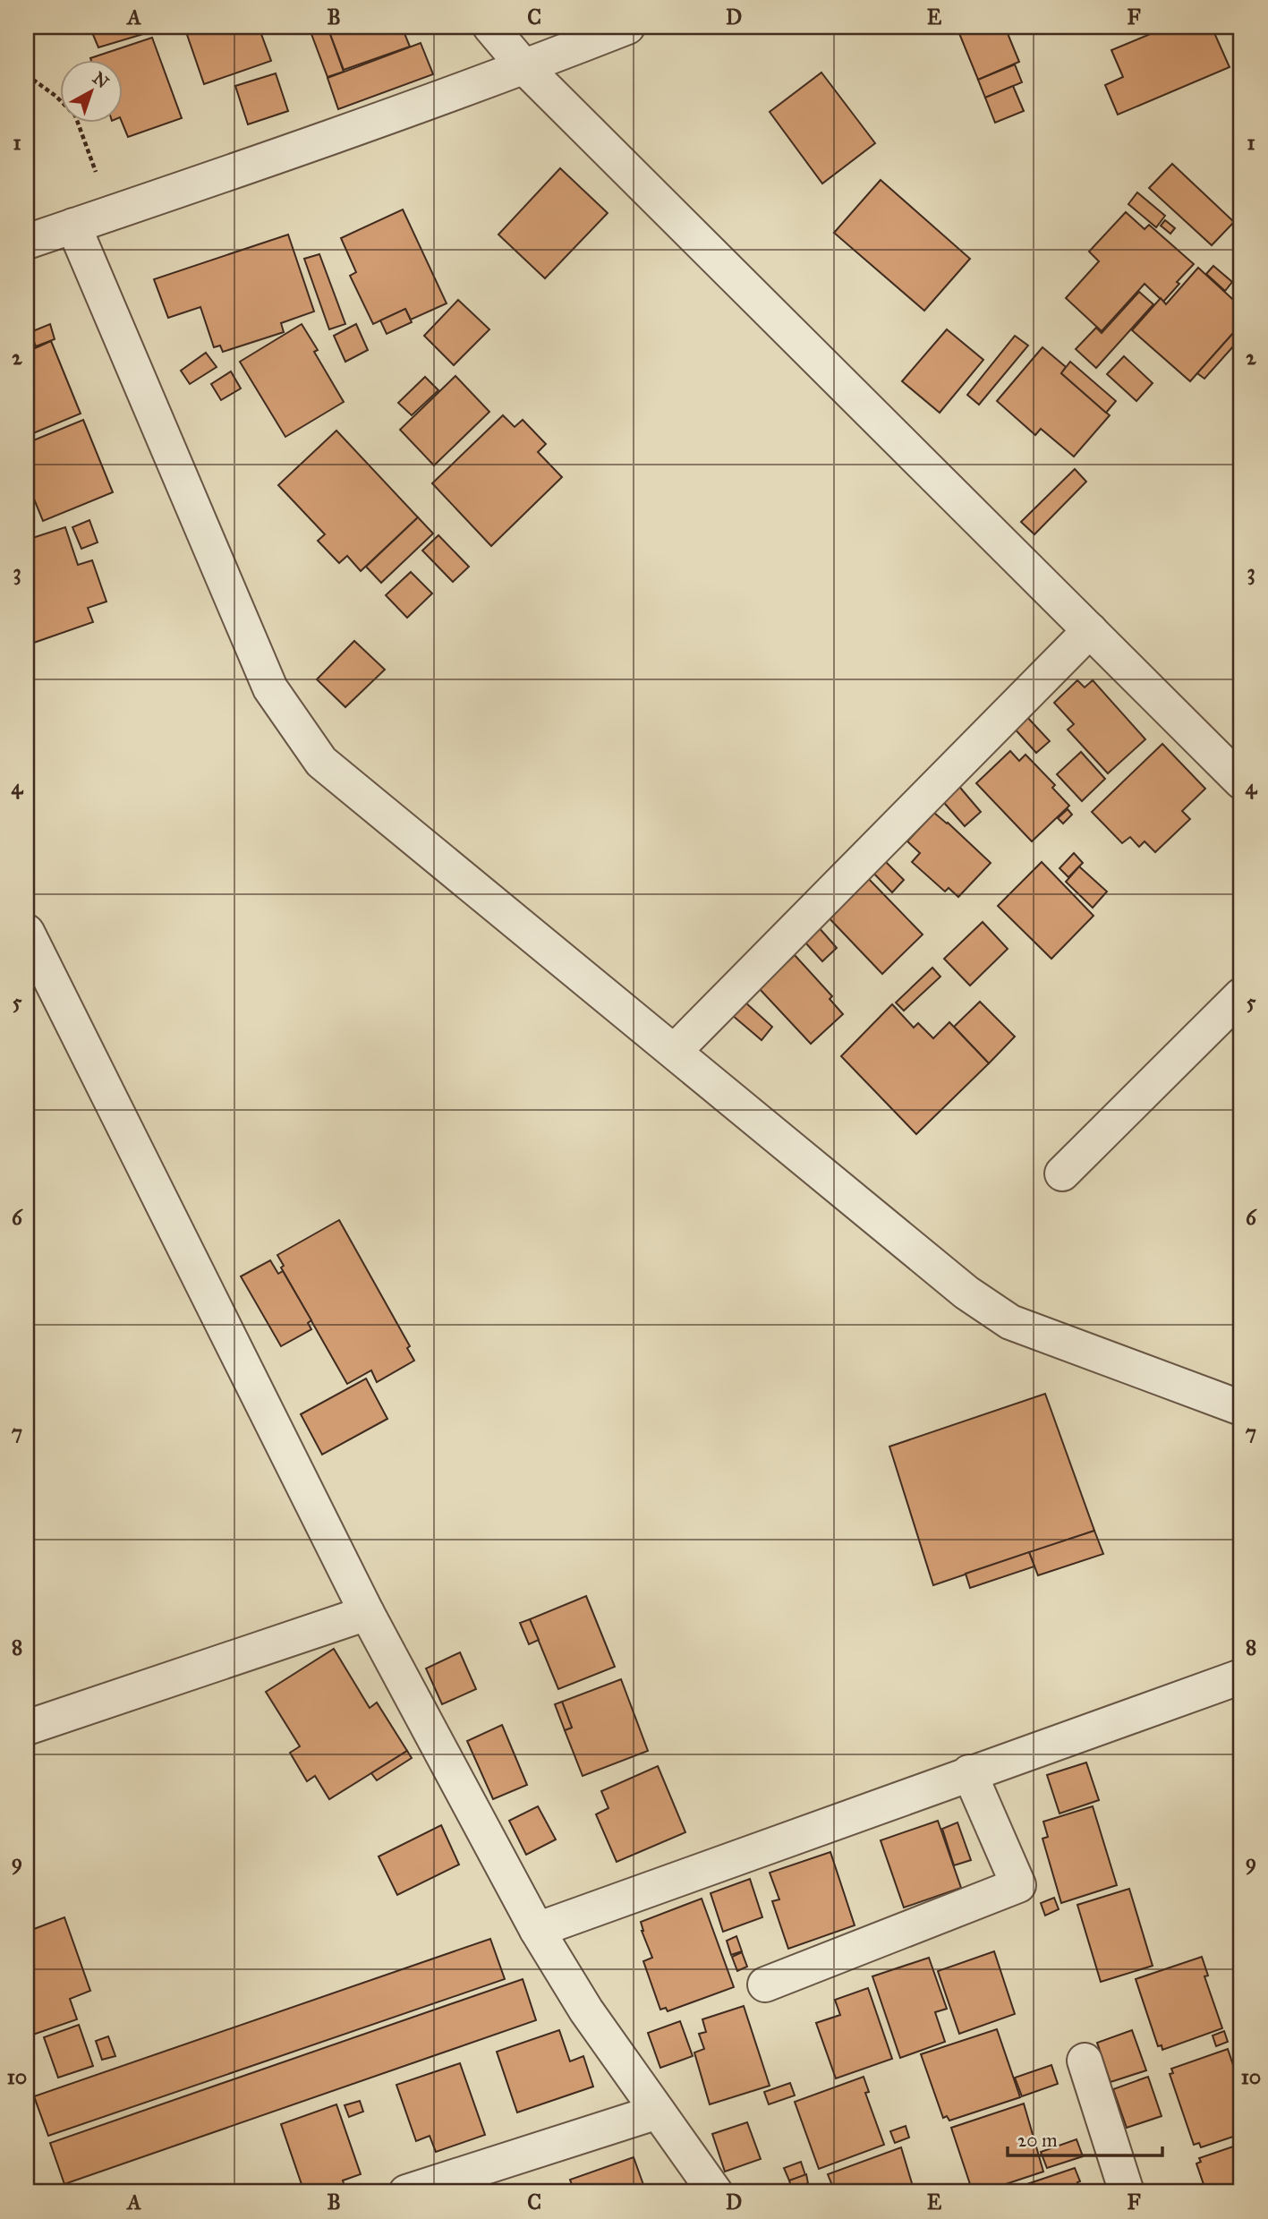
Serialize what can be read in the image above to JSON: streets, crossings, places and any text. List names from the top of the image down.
{
  "scale_bar": "20 m",
  "north": "top right",
  "grid": {
    "columns": [
      "A",
      "B",
      "C",
      "D",
      "E",
      "F"
    ],
    "rows": [
      "1",
      "2",
      "3",
      "4",
      "5",
      "6",
      "7",
      "8",
      "9",
      "10"
    ]
  }
}
